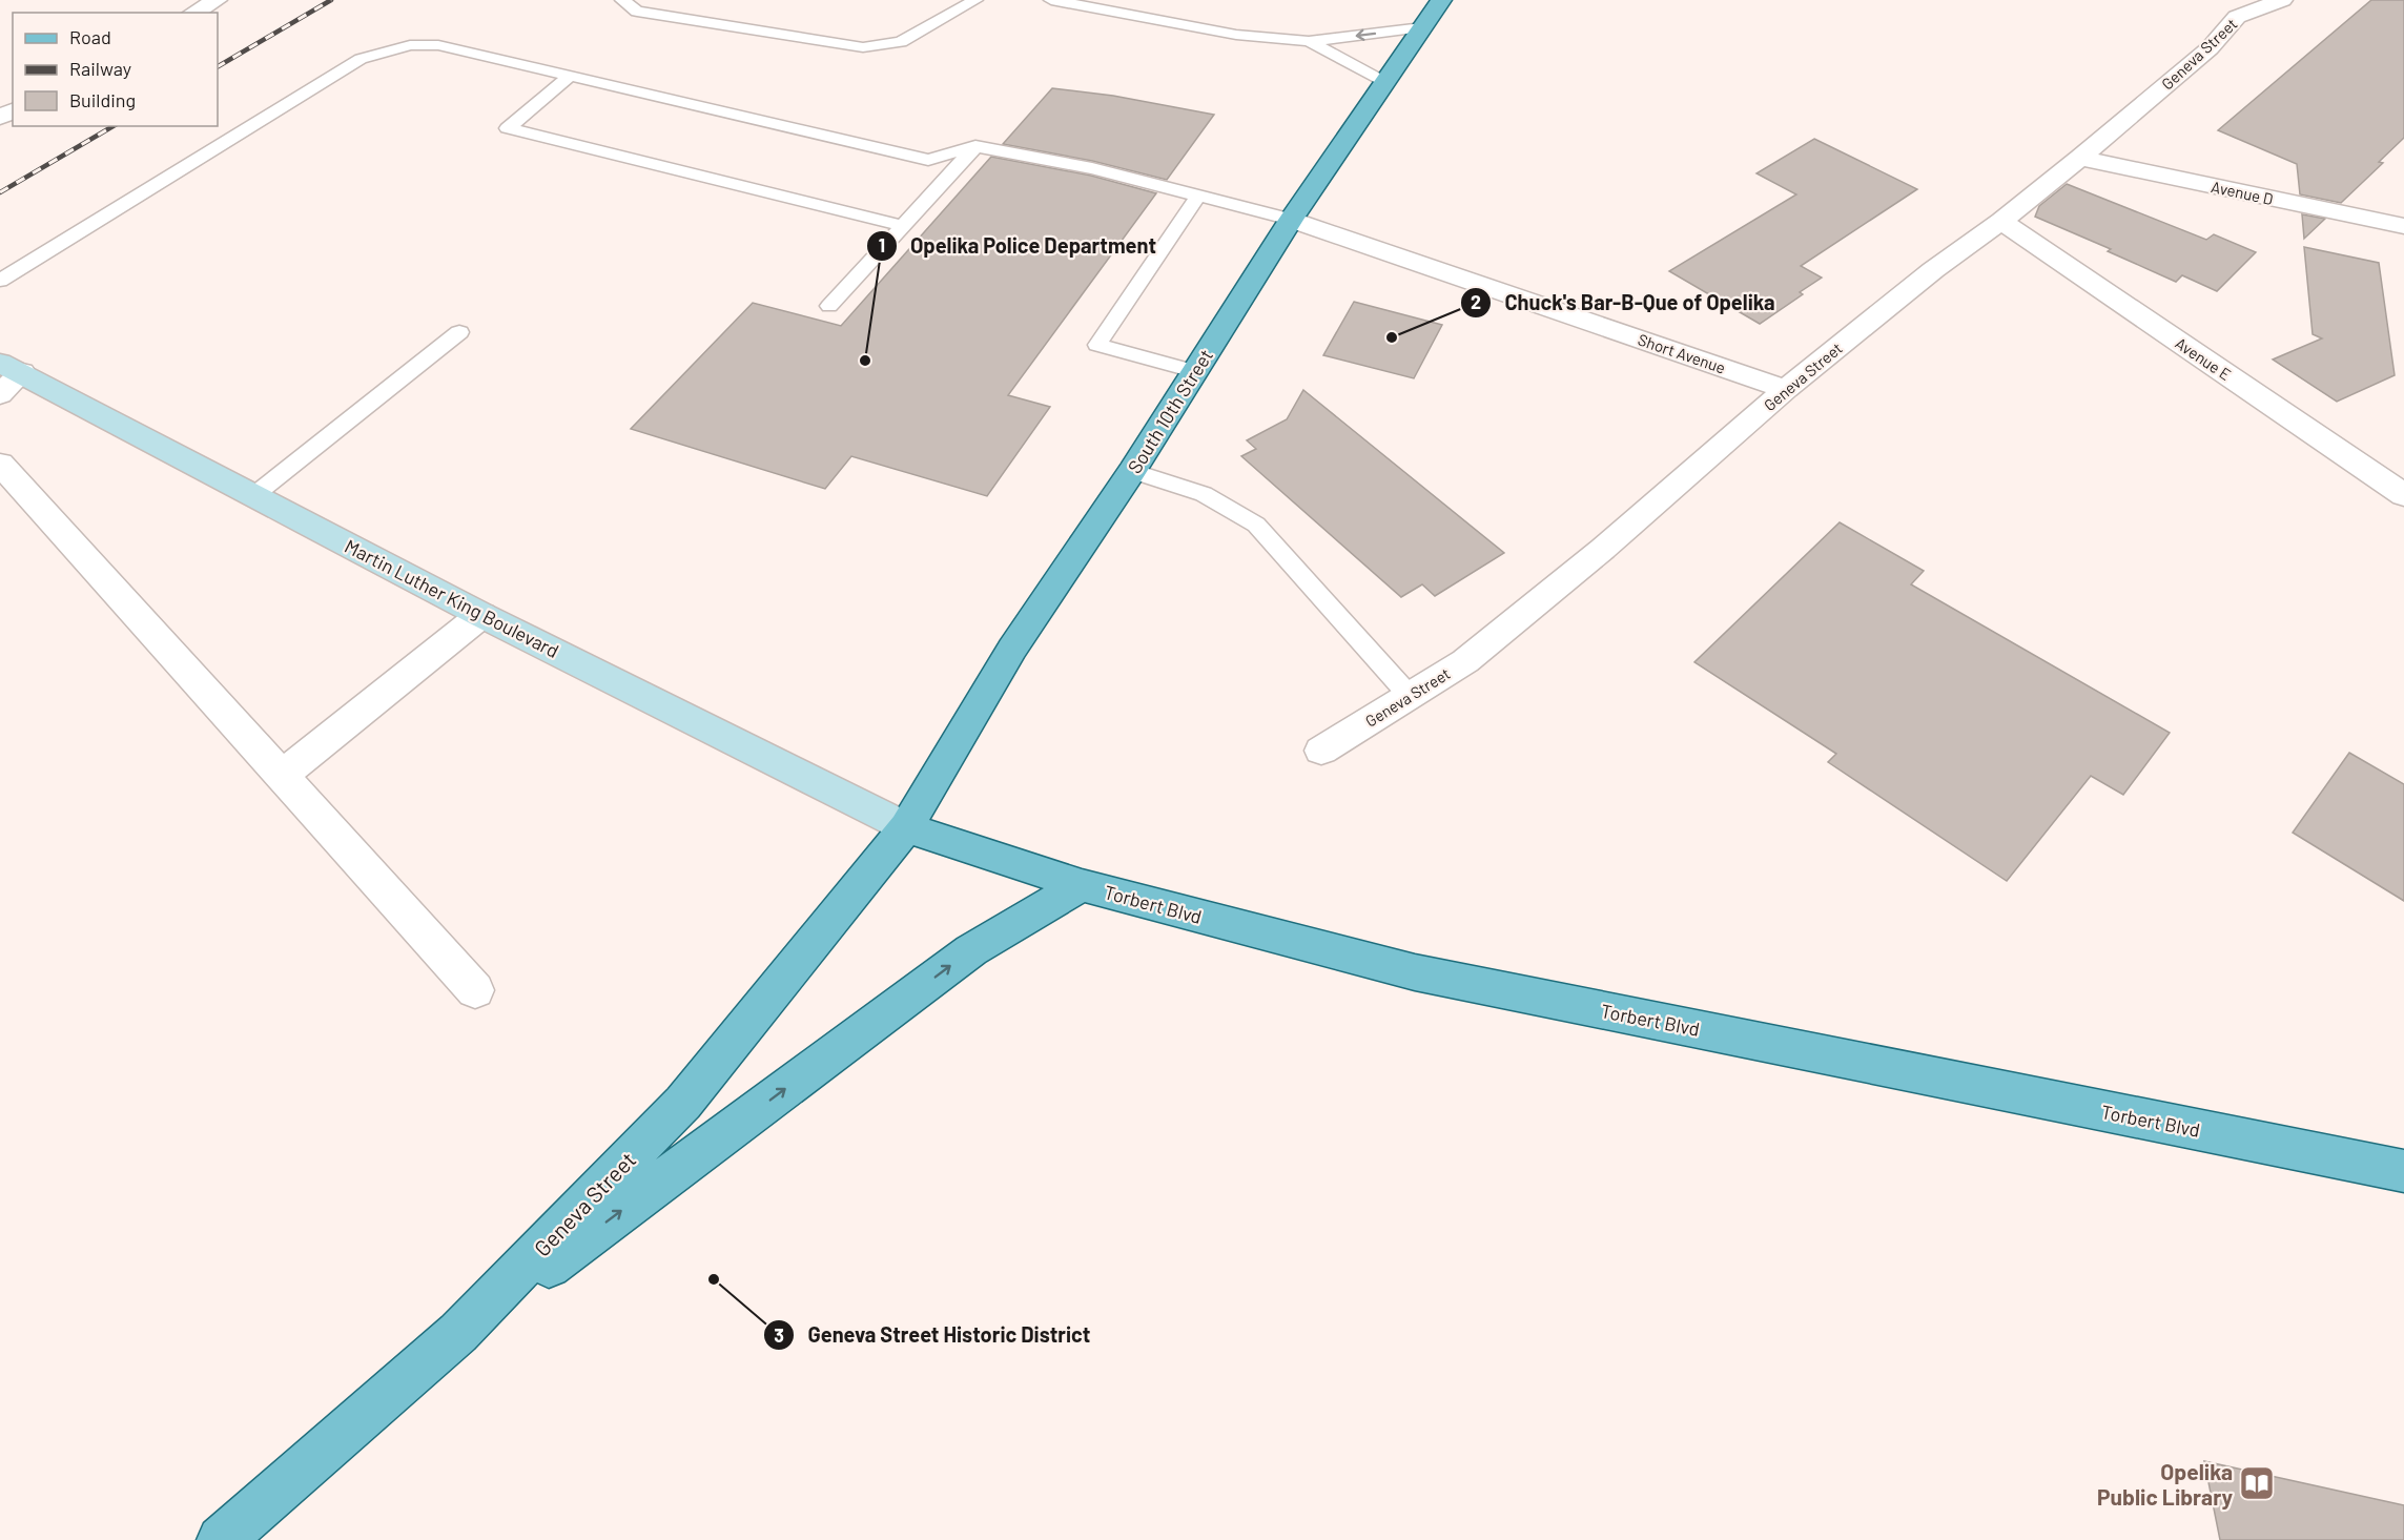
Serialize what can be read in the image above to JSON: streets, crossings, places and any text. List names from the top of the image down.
{
  "streets": {
    "main road": [
      "Geneva Street",
      "South 10th Street",
      "Martin Luther King Boulevard",
      "Torbert Blvd"
    ],
    "street": ["Avenue D", "Short Avenue", "Avenue E"]
  },
  "crossings": [
    ["Geneva Street", "Avenue D"],
    ["Geneva Street", "Short Avenue"],
    ["Geneva Street", "Avenue E"],
    ["Geneva Street", "South 10th Street"],
    ["Geneva Street", "Martin Luther King Boulevard"],
    ["Geneva Street", "Torbert Blvd"],
    ["Short Avenue", "South 10th Street"],
    ["South 10th Street", "Martin Luther King Boulevard"],
    ["South 10th Street", "Torbert Blvd"],
    ["Martin Luther King Boulevard", "Torbert Blvd"]
  ],
  "places": {
    "other": ["Chuck's Bar-B-Que of Opelika", "Opelika Police Department", "Geneva Street Historic District"],
    "library": ["Opelika Public Library"]
  },
  "legend": ["Road", "Railway", "Building"]
}
